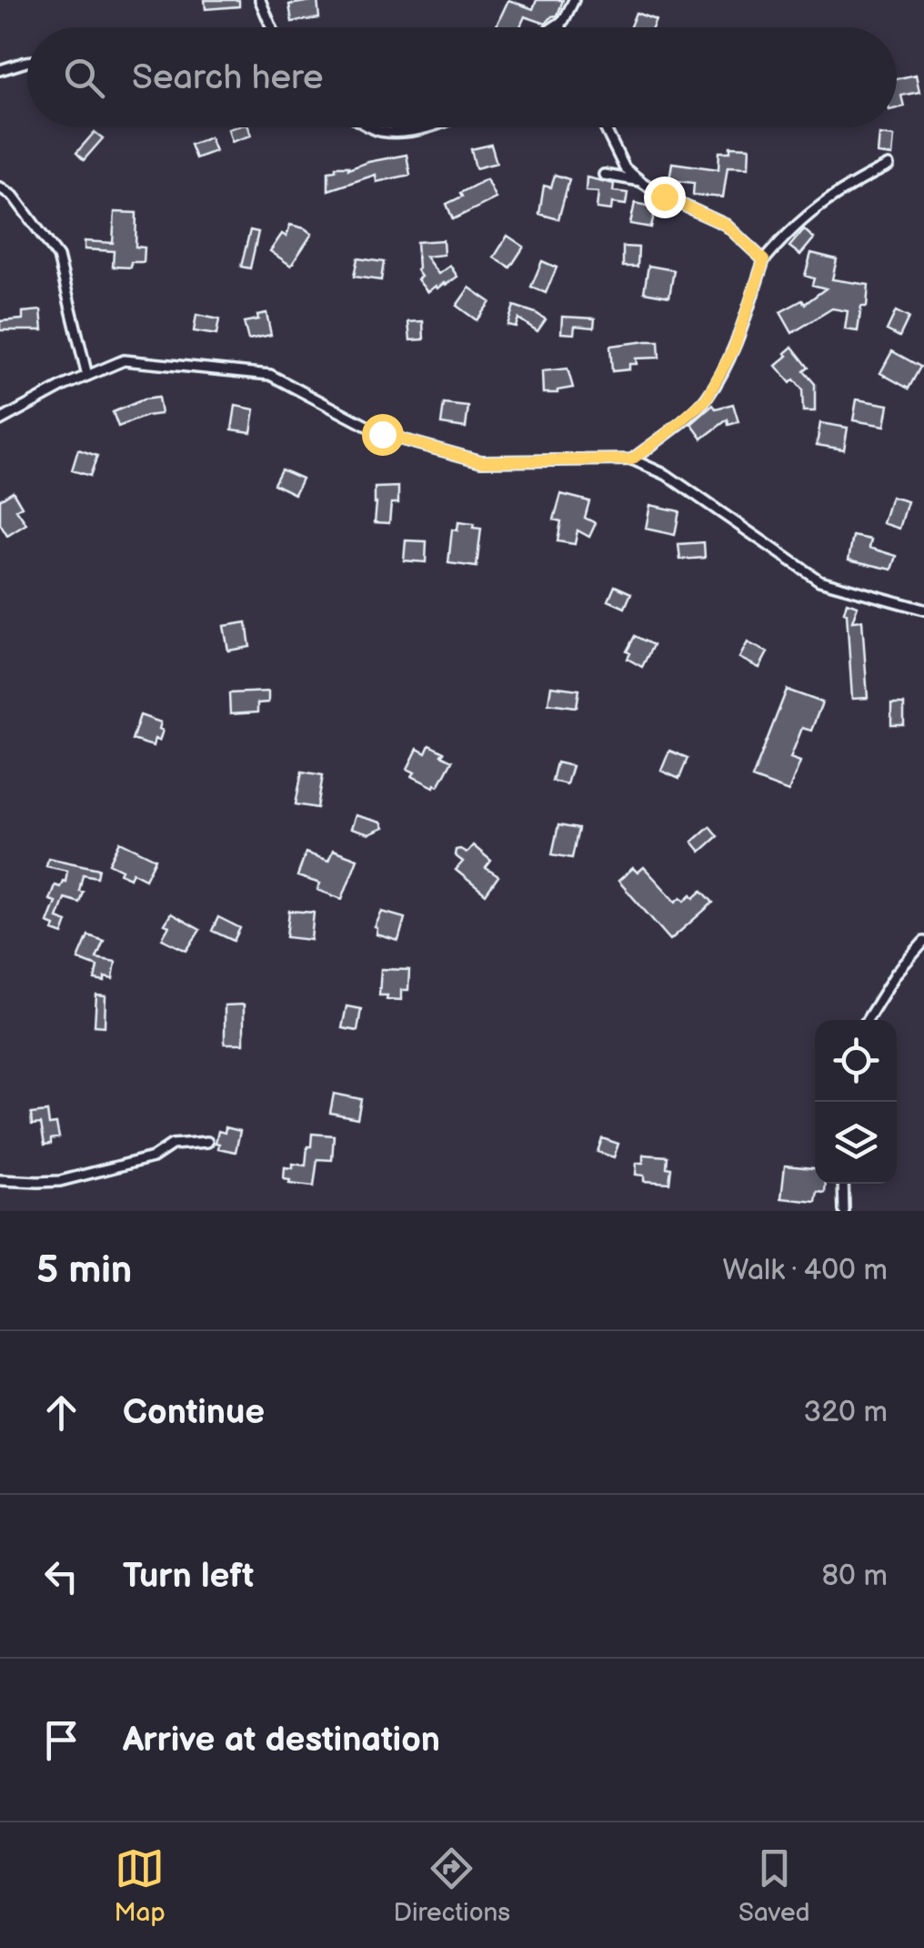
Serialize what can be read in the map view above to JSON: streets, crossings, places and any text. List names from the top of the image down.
{
  "page": {
    "search": "Search here",
    "heading": ["5 min", "Walk · 400 m"],
    "list": [
      ["Continue", "320 m"],
      ["Turn left", "80 m"],
      "Arrive at destination"
    ],
    "nav": ["Map", "Directions", "Saved"]
  }
}
